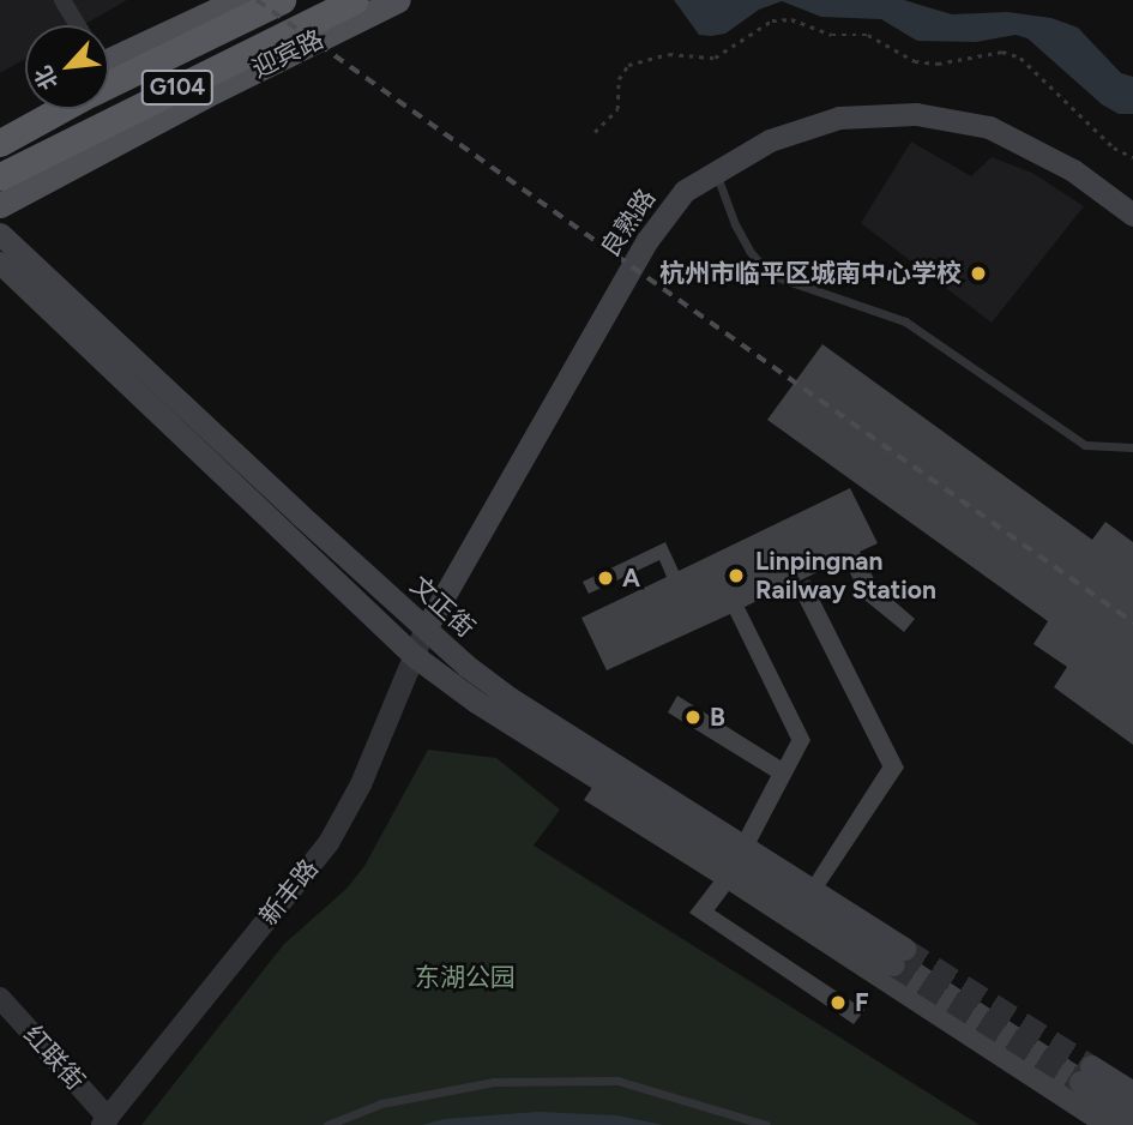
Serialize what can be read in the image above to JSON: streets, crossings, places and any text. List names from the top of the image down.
{
  "streets": {
    "highway": ["G104"],
    "main road": ["迎宾路", "良熟路", "文正街"],
    "street": ["新丰路", "红联街"]
  },
  "crossings": [
    ["良熟路", "文正街"],
    ["良熟路", "新丰路"],
    ["文正街", "新丰路"],
    ["新丰路", "红联街"]
  ],
  "parks": ["东湖公园"],
  "places": [
    "杭州市临平区城南中心学校",
    "Linpingnan Railway Station",
    "A",
    "B",
    "F"
  ],
  "north": "bottom left"
}
